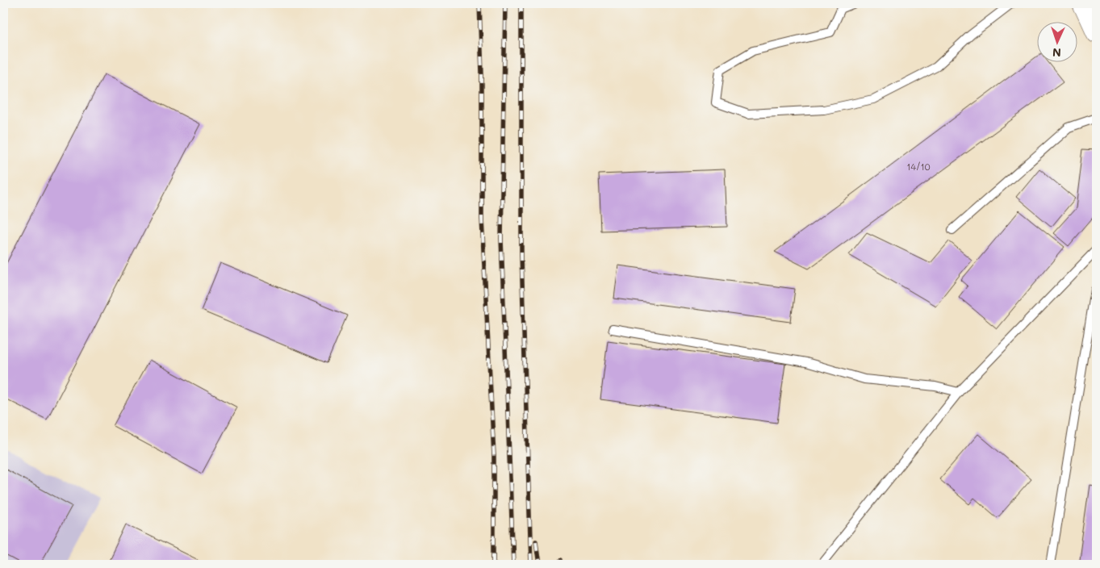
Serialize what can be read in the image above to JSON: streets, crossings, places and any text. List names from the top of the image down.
{
  "house_numbers": ["14/10"],
  "north": "bottom"
}
